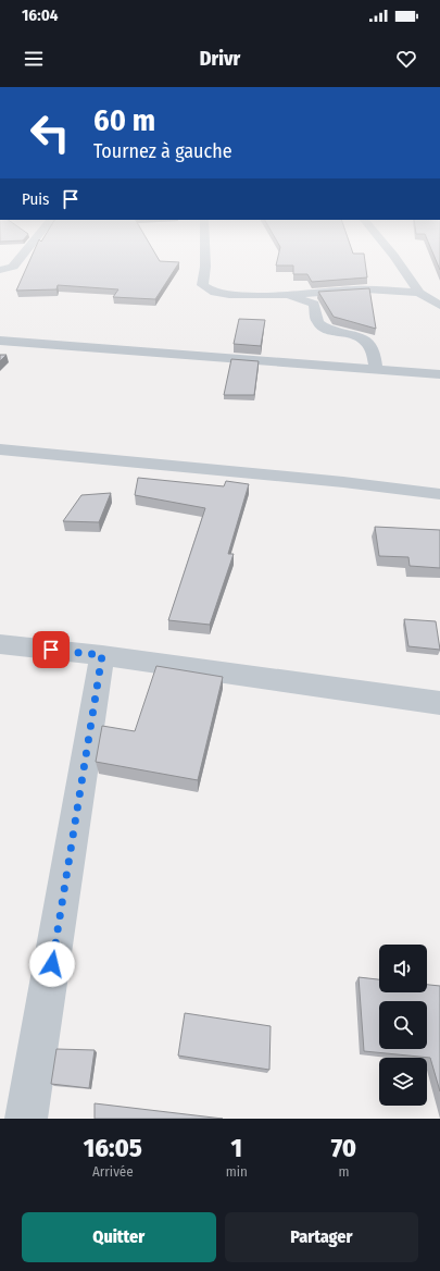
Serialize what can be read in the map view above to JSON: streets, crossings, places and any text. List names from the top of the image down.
{
  "page": {
    "status": "16:04",
    "header": "Drivr",
    "turn": ["60 m", "Tournez à gauche"],
    "then": "Puis",
    "eta": [
      "16:05",
      "Arrivée",
      "1",
      "min",
      "70",
      "m"
    ],
    "buttons": ["Quitter", "Partager"]
  }
}
